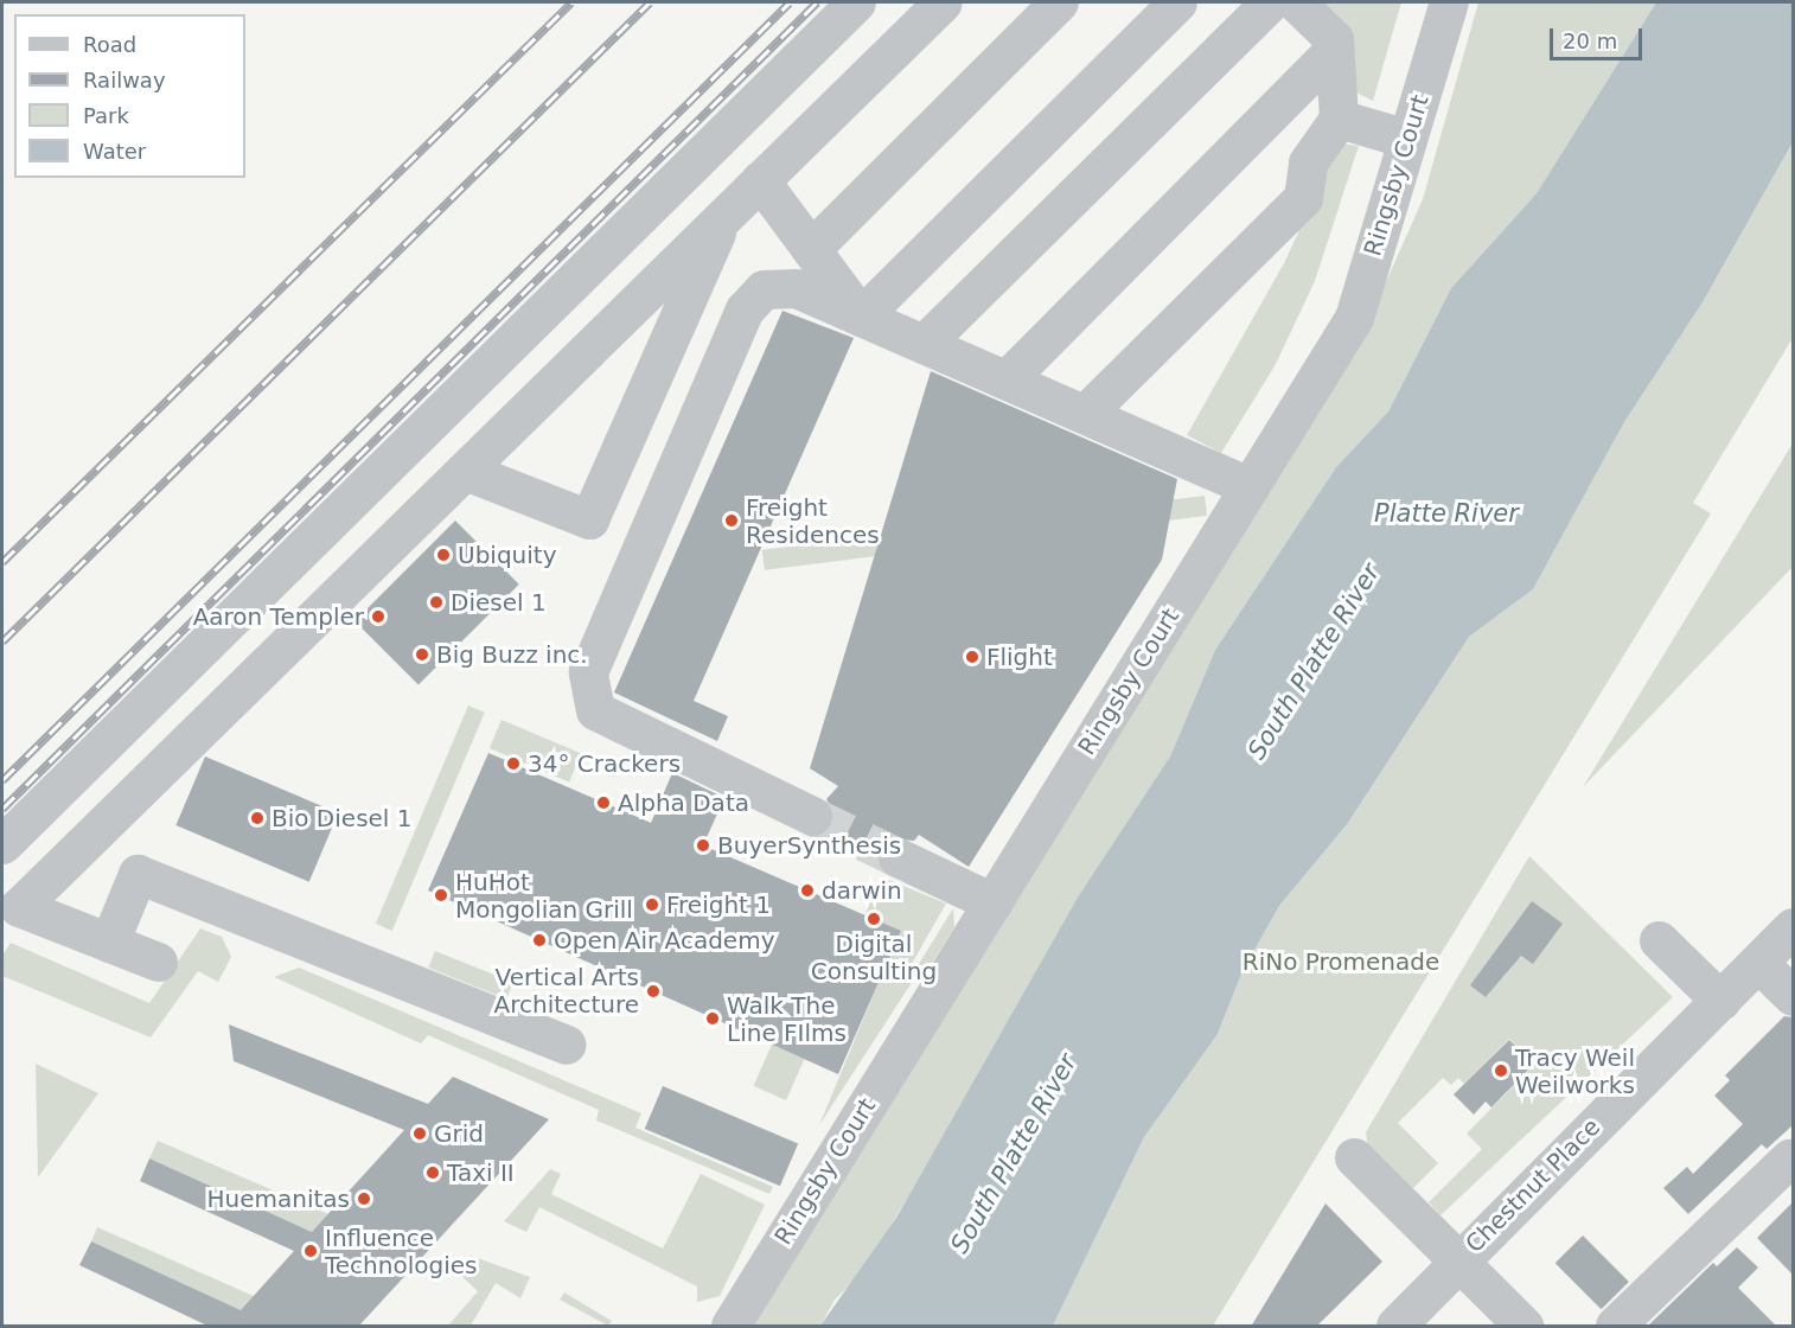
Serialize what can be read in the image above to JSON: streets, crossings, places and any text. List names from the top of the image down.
{
  "streets": {
    "street": ["Ringsby Court", "Chestnut Place"]
  },
  "water": ["Platte River", "South Platte River"],
  "parks": ["RiNo Promenade"],
  "places": [
    "Freight Residences",
    "Ubiquity",
    "Diesel 1",
    "Aaron Templer",
    "Big Buzz inc.",
    "Flight",
    "34° Crackers",
    "Alpha Data",
    "Bio Diesel 1",
    "BuyerSynthesis",
    "darwin",
    "HuHot Mongolian Grill",
    "Freight 1",
    "Digital Consulting",
    "Open Air Academy",
    "Vertical Arts Architecture",
    "Walk The Line FIlms",
    "Tracy Weil Weilworks",
    "Grid",
    "Taxi II",
    "Huemanitas",
    "Influence Technologies"
  ],
  "legend": [
    "Road",
    "Railway",
    "Park",
    "Water"
  ],
  "scale_bar": "20 m"
}
